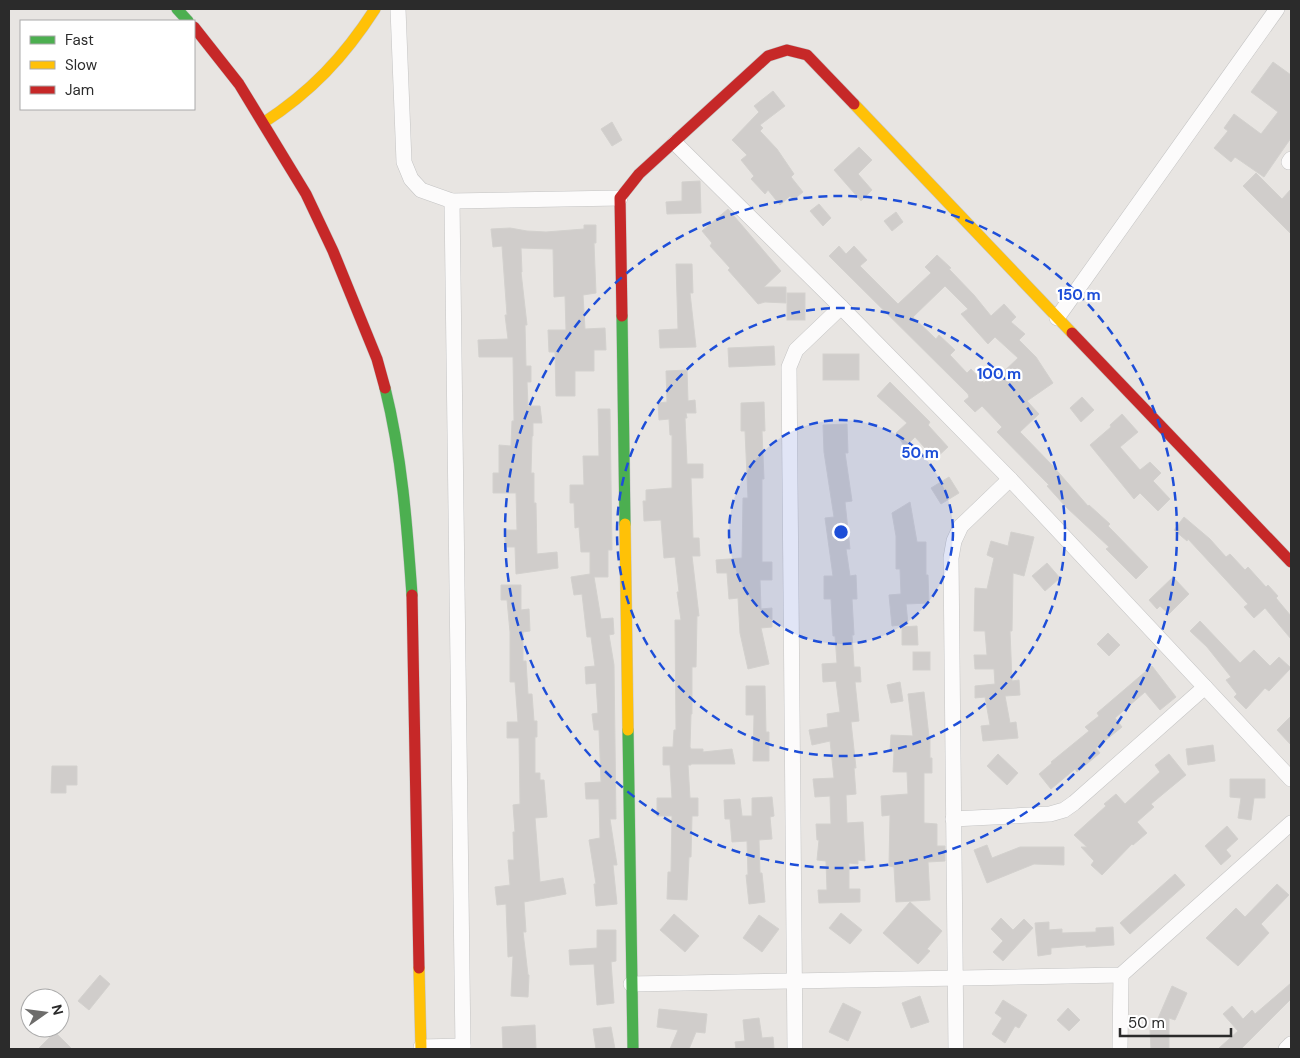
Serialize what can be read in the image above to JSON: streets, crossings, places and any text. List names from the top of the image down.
{
  "legend": ["Fast", "Slow", "Jam"],
  "scale_bar": "50 m",
  "north": "right",
  "rings": ["150 m", "100 m", "50 m"]
}
